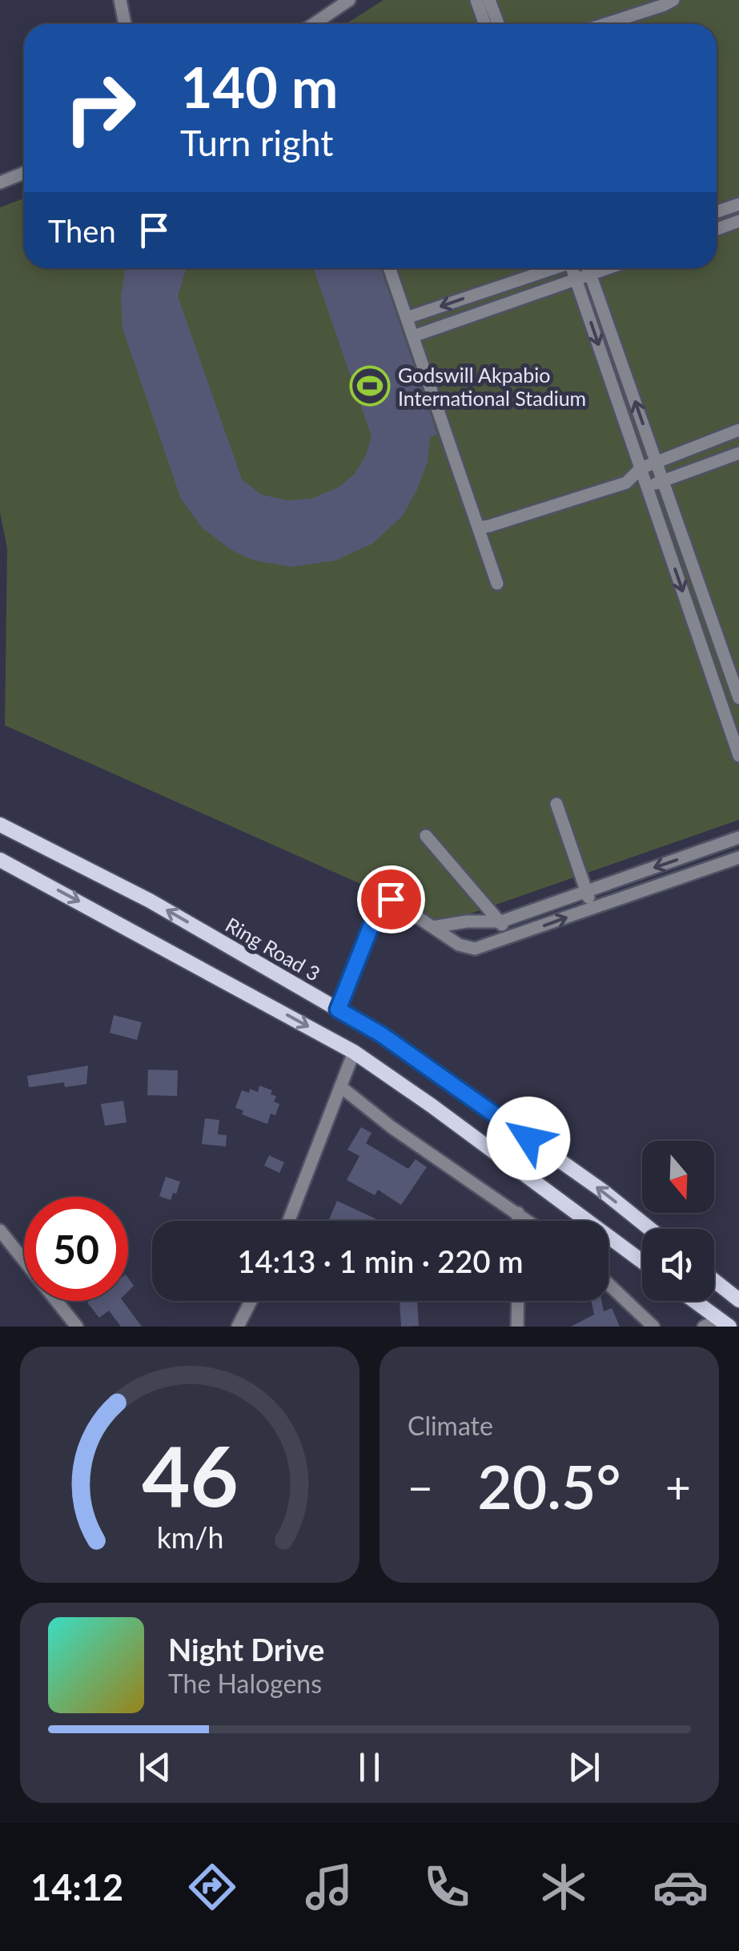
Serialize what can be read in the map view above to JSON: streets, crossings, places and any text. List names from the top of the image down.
{
  "streets": {
    "main road": ["Ring Road 3"]
  },
  "places": {
    "sports": ["Godswill Akpabio International Stadium"]
  },
  "north": "bottom",
  "page": {
    "turn": ["140 m", "Turn right"],
    "then": "Then",
    "limit": "50",
    "trip": "14:13 · 1 min · 220 m",
    "tile": "Climate",
    "heat": ["−", "20.5°", "+"],
    "song": ["Night Drive", "The Halogens"],
    "tabs": "14:12",
    "gauge": ["46", "km/h"]
  }
}
